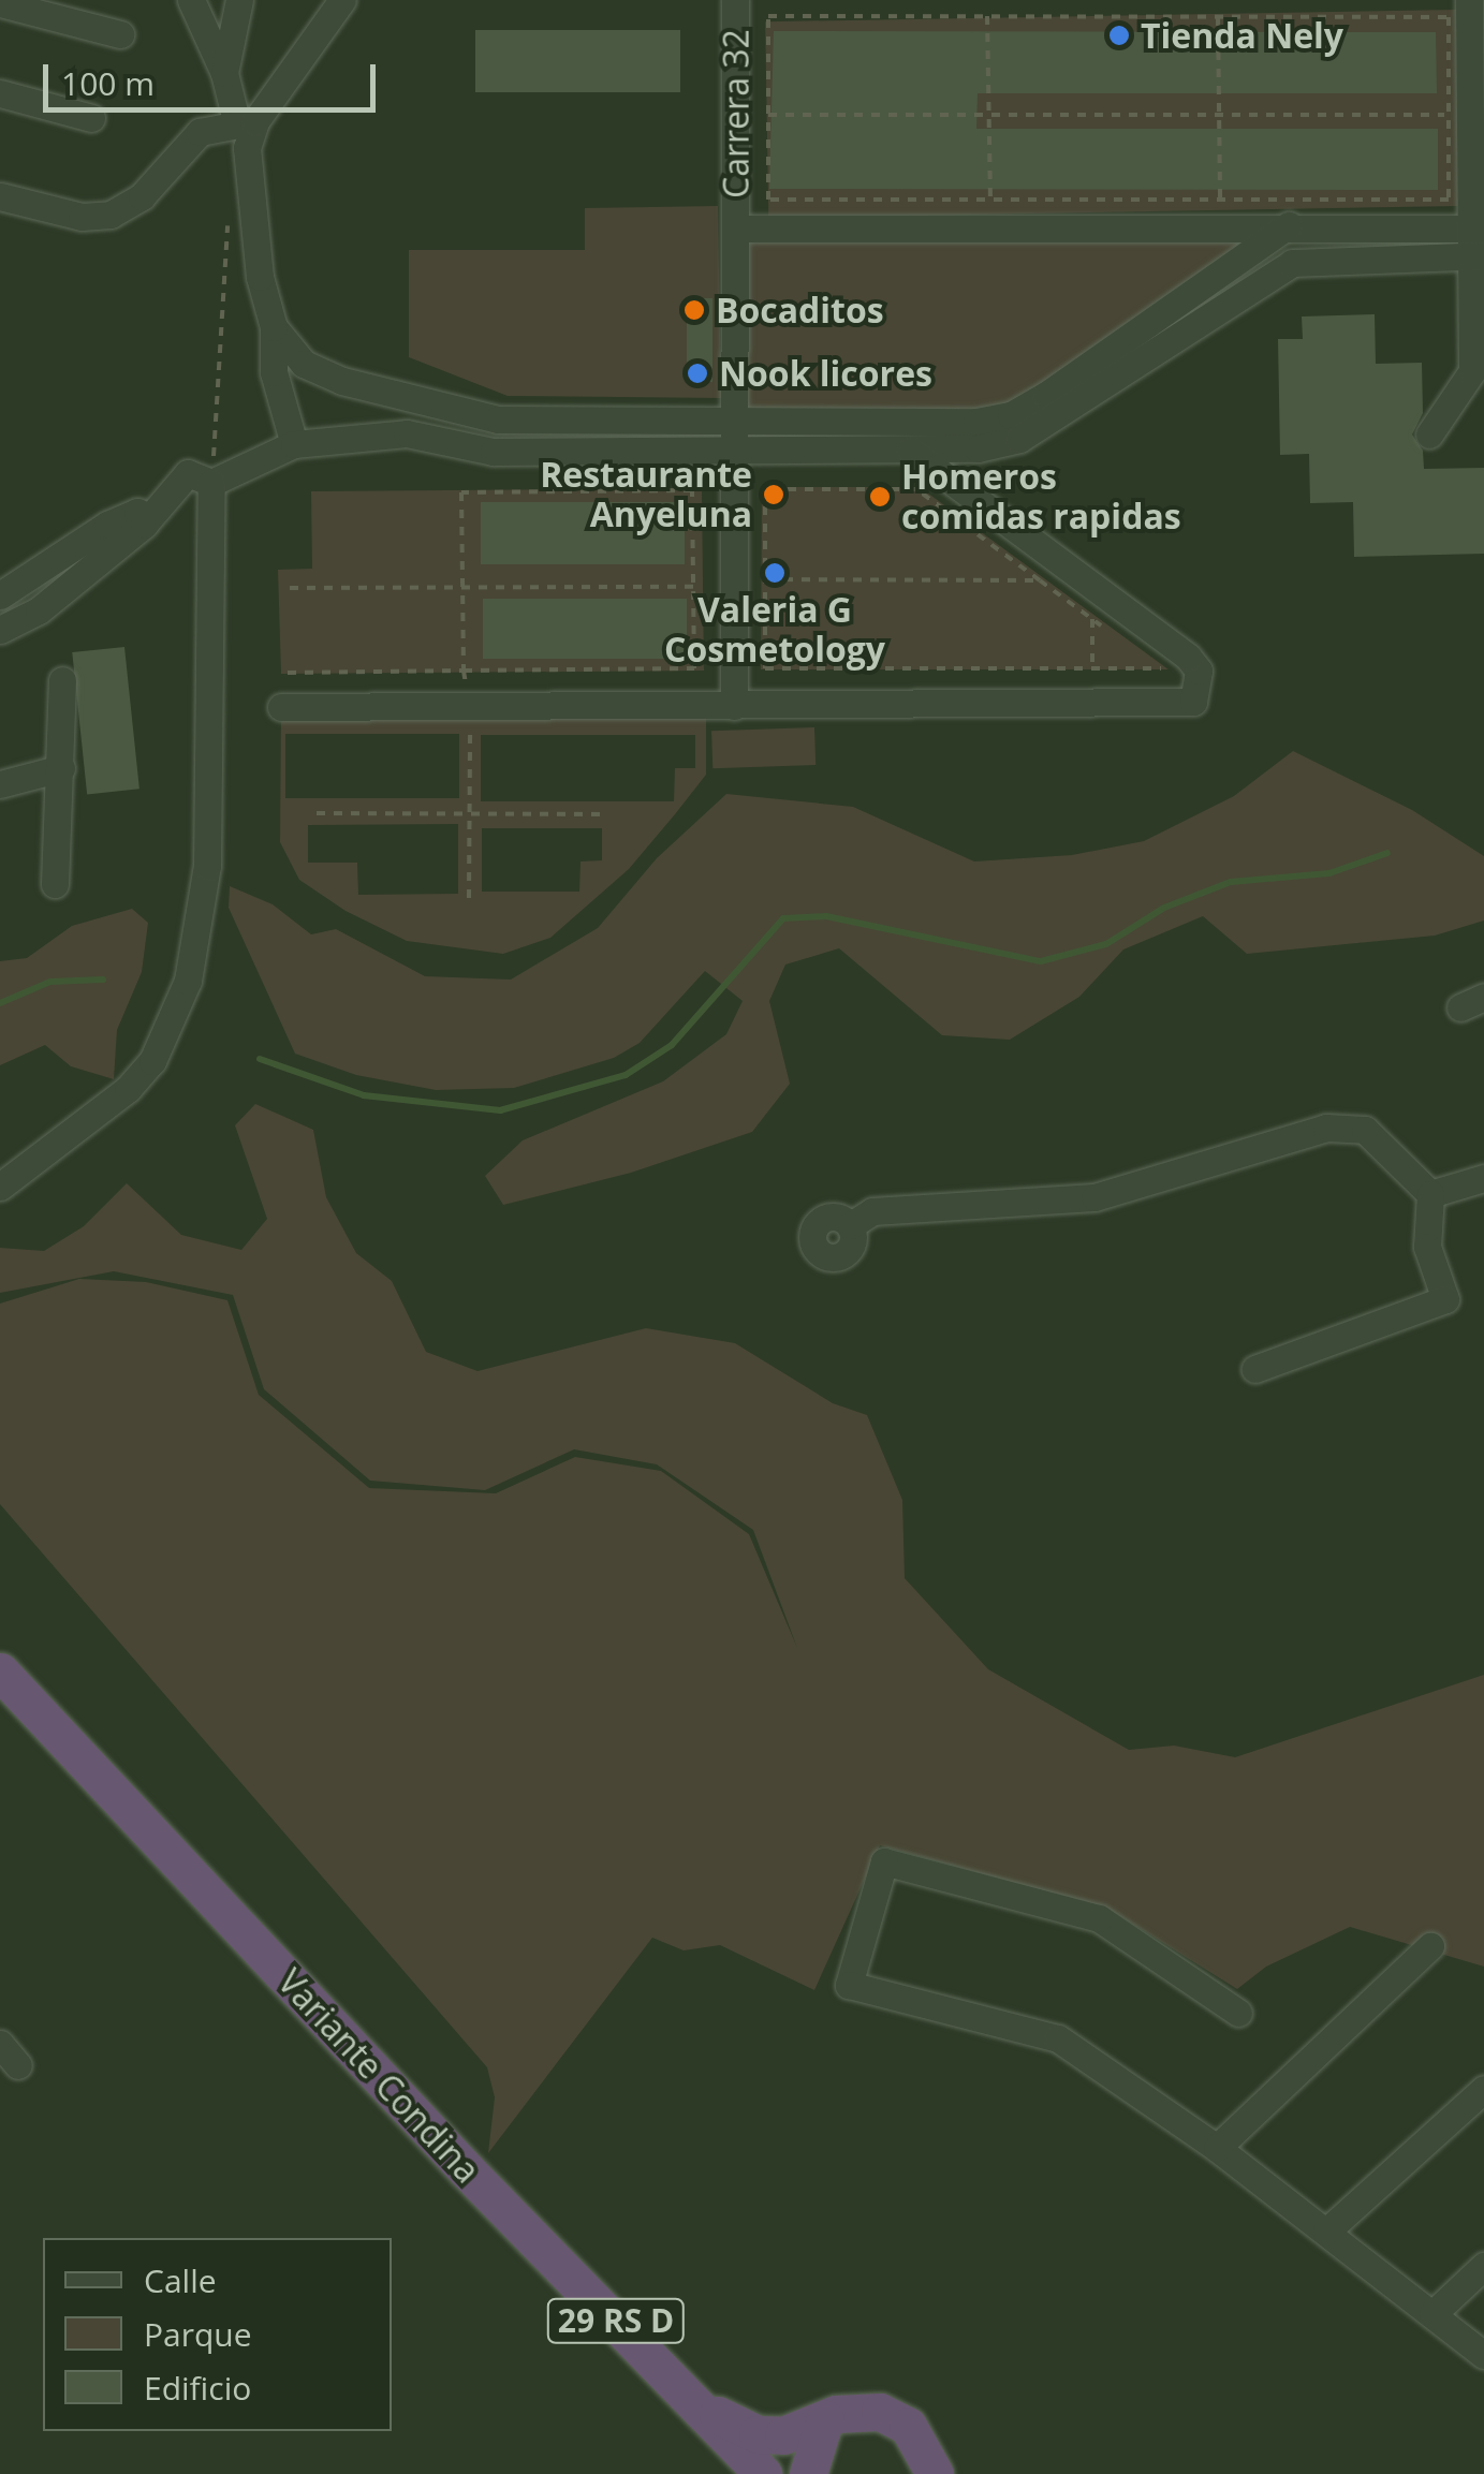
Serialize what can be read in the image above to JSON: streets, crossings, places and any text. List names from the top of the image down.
{
  "streets": {
    "highway": ["Variante Condina", "29 RS D"],
    "street": ["Carrera 32"]
  },
  "places": [
    "Tienda Nely",
    "Bocaditos",
    "Nook licores",
    "Restaurante Anyeluna",
    "Homeros comidas rapidas",
    "Valeria G Cosmetology"
  ],
  "legend": ["Calle", "Parque", "Edificio"],
  "scale_bar": "100 m"
}
